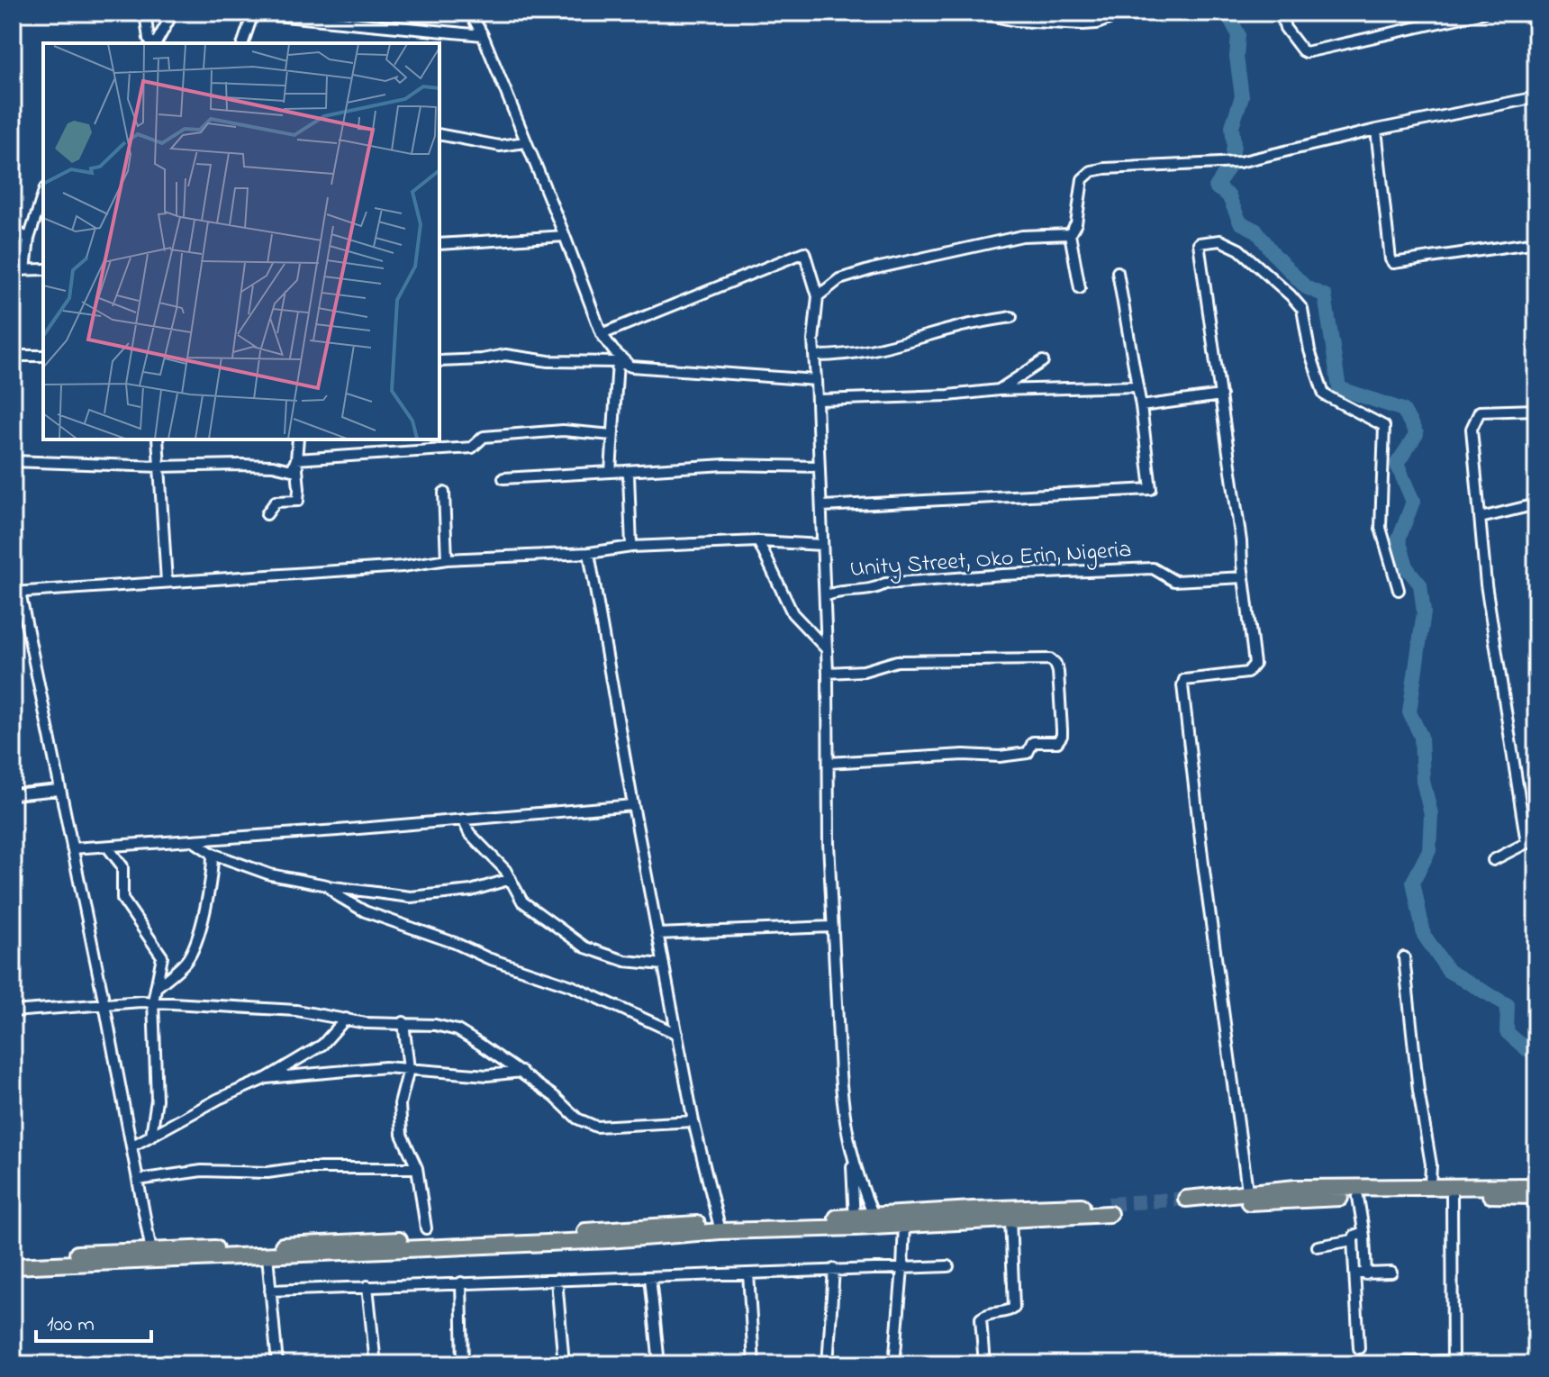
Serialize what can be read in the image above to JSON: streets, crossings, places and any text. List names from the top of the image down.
{
  "streets": {
    "street": ["Unity Street, Oko Erin, Nigeria"]
  },
  "scale_bar": "100 m"
}
